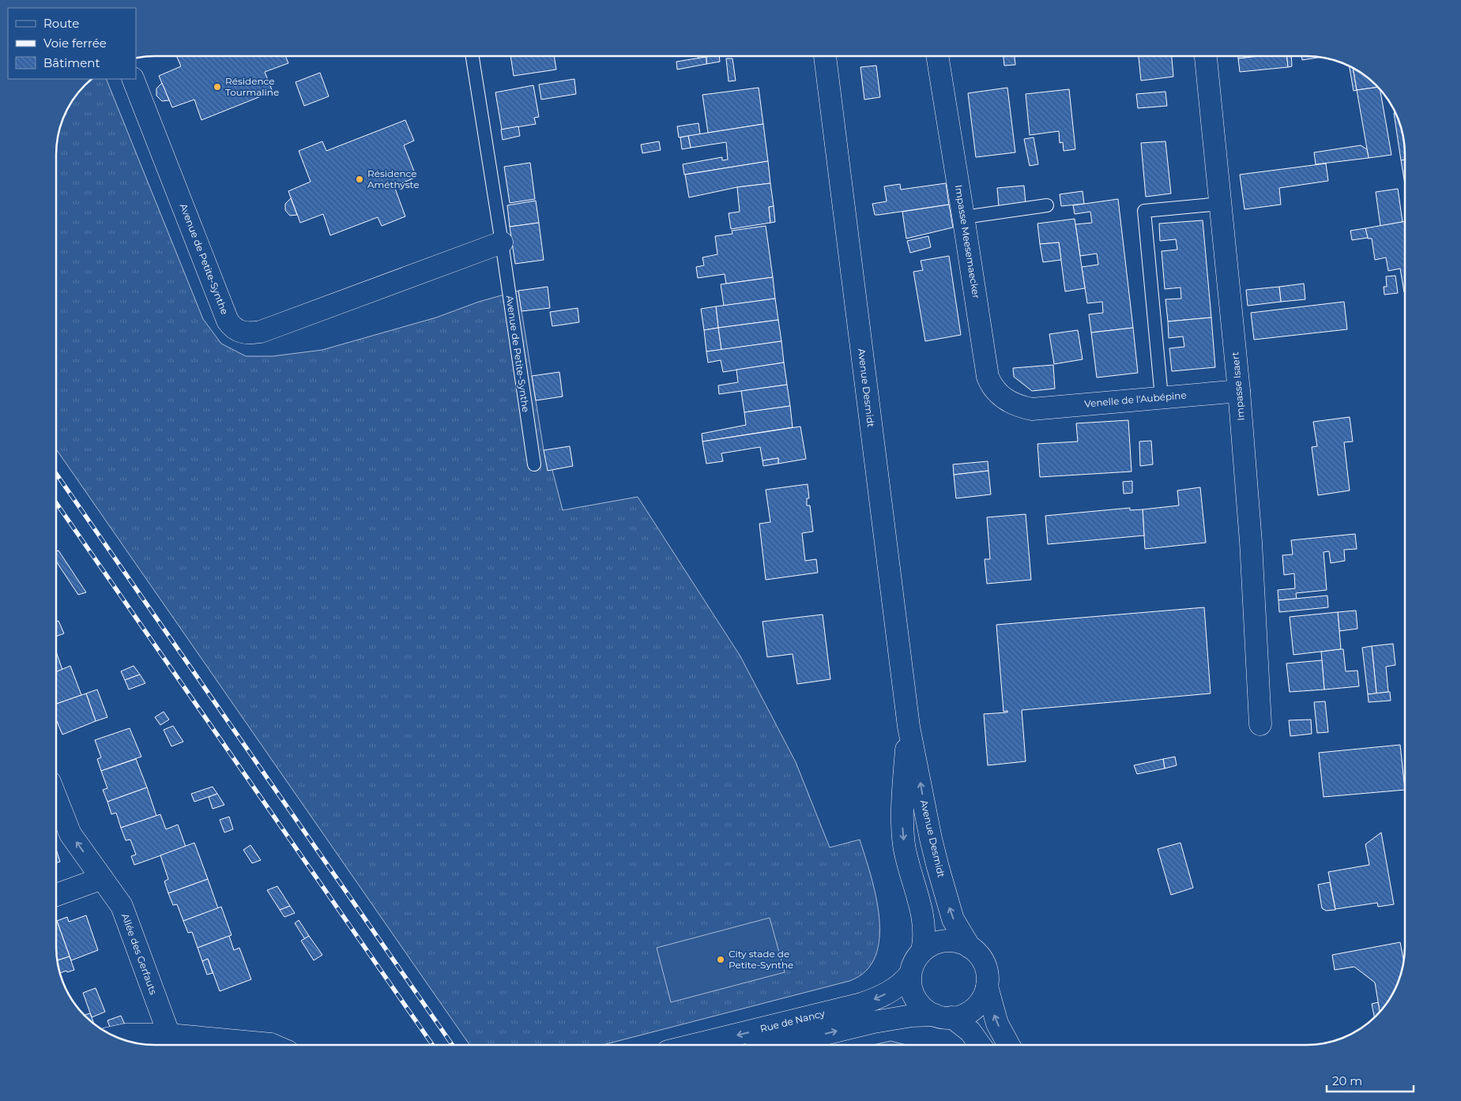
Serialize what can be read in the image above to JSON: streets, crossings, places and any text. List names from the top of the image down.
{
  "streets": {
    "street": [
      "Impasse Meesemaecker",
      "Avenue de Petite-Synthe",
      "Impasse Isaert",
      "Avenue Desmidt",
      "Venelle de l'Aubépine",
      "Allée des Gerfauts",
      "Rue de Nancy"
    ]
  },
  "crossings": [
    ["Impasse Meesemaecker", "Venelle de l'Aubépine"],
    ["Impasse Isaert", "Venelle de l'Aubépine"],
    ["Avenue Desmidt", "Rue de Nancy"]
  ],
  "places": ["Résidence Tourmaline", "Résidence Améthyste", "City stade de Petite-Synthe"],
  "legend": ["Route", "Voie ferrée", "Bâtiment"],
  "scale_bar": "20 m"
}
